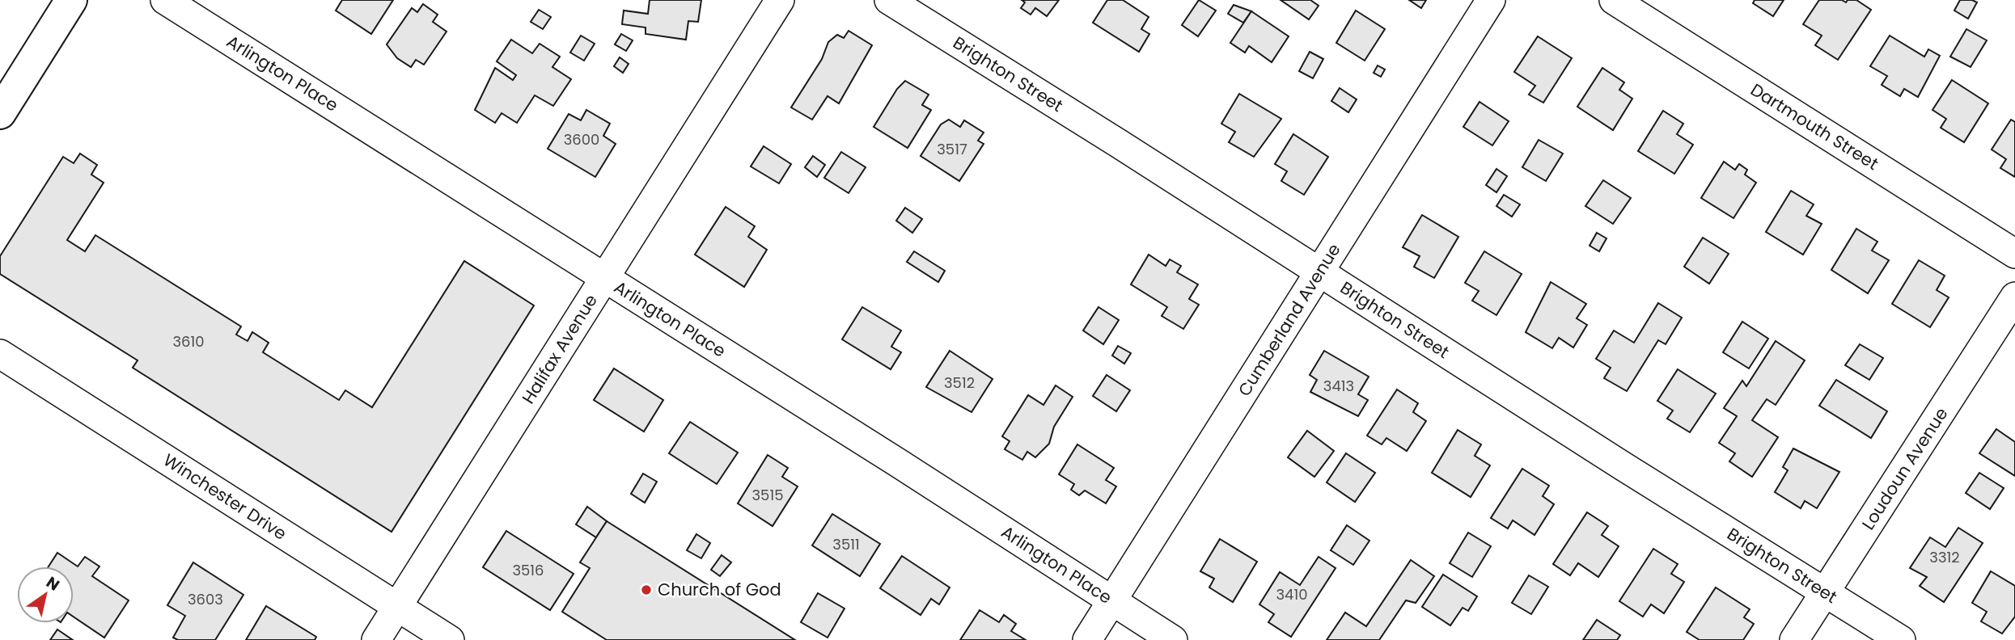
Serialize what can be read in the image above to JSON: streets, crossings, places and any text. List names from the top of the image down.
{
  "streets": {
    "street": [
      "Arlington Place",
      "Brighton Street",
      "Dartmouth Street",
      "Cumberland Avenue",
      "Halifax Avenue",
      "Loudoun Avenue",
      "Winchester Drive"
    ]
  },
  "crossings": [
    ["Arlington Place", "Cumberland Avenue"],
    ["Arlington Place", "Halifax Avenue"],
    ["Brighton Street", "Cumberland Avenue"],
    ["Brighton Street", "Loudoun Avenue"],
    ["Halifax Avenue", "Winchester Drive"]
  ],
  "places": ["Church of God"],
  "house_numbers": [
    "3600",
    "3517",
    "3610",
    "3512",
    "3413",
    "3515",
    "3511",
    "3312",
    "3516",
    "3410",
    "3603"
  ],
  "north": "top right"
}
